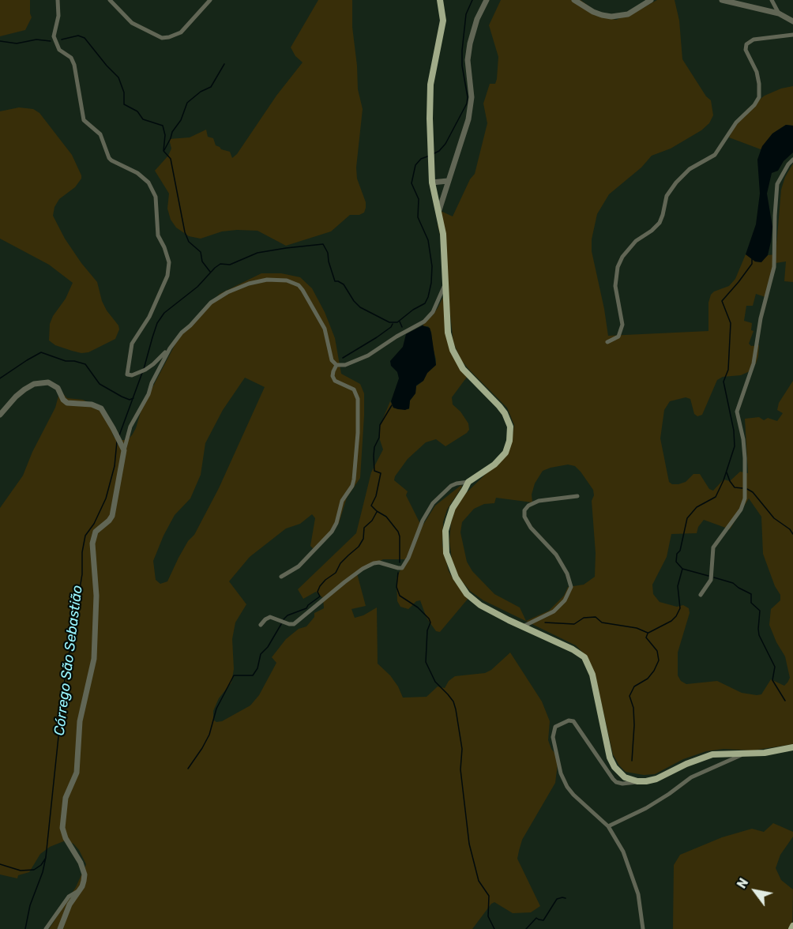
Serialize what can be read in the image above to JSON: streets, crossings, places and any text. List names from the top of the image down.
{
  "water": ["Córrego São Sebastião"],
  "north": "top left"
}
